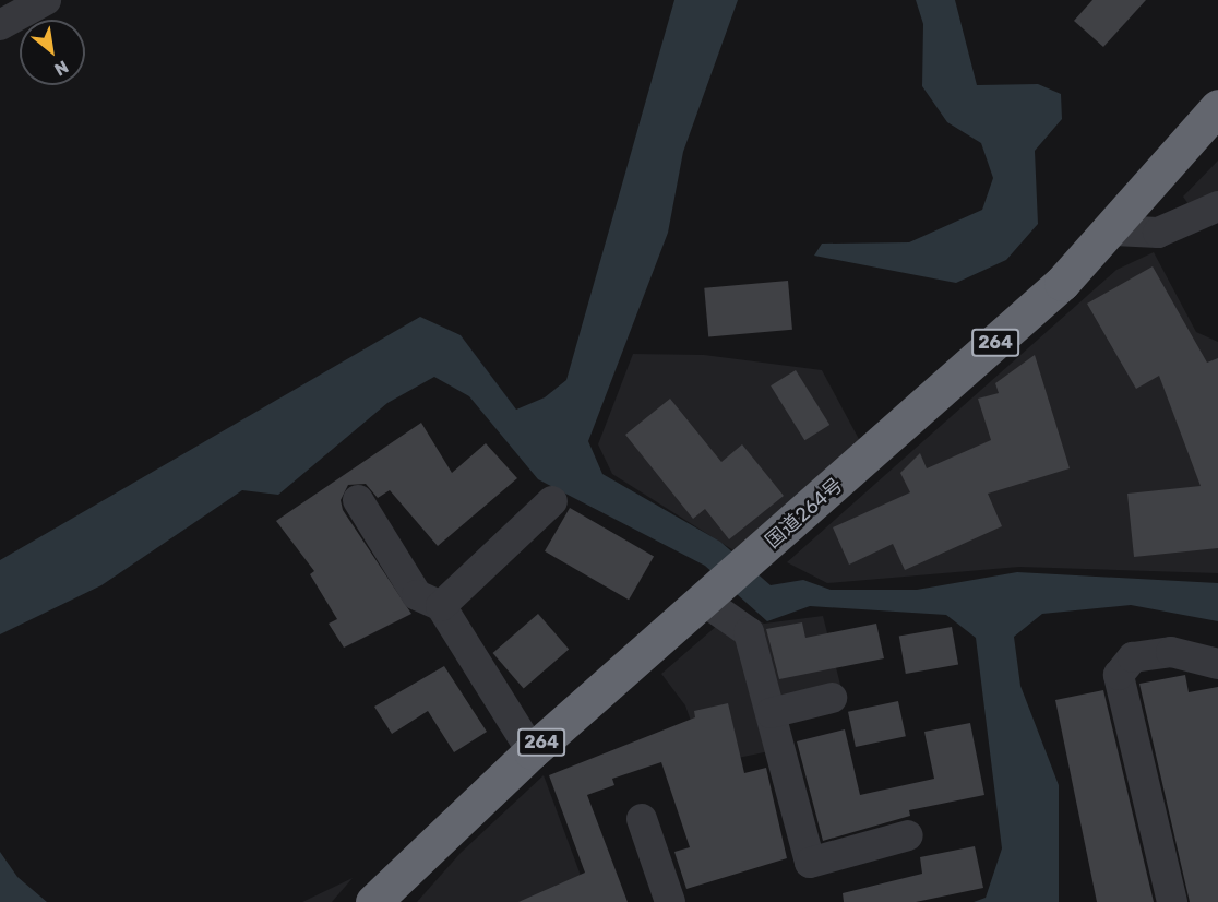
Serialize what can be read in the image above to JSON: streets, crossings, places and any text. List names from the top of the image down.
{
  "streets": {
    "highway": ["264", "国道264号"]
  },
  "north": "bottom right"
}
